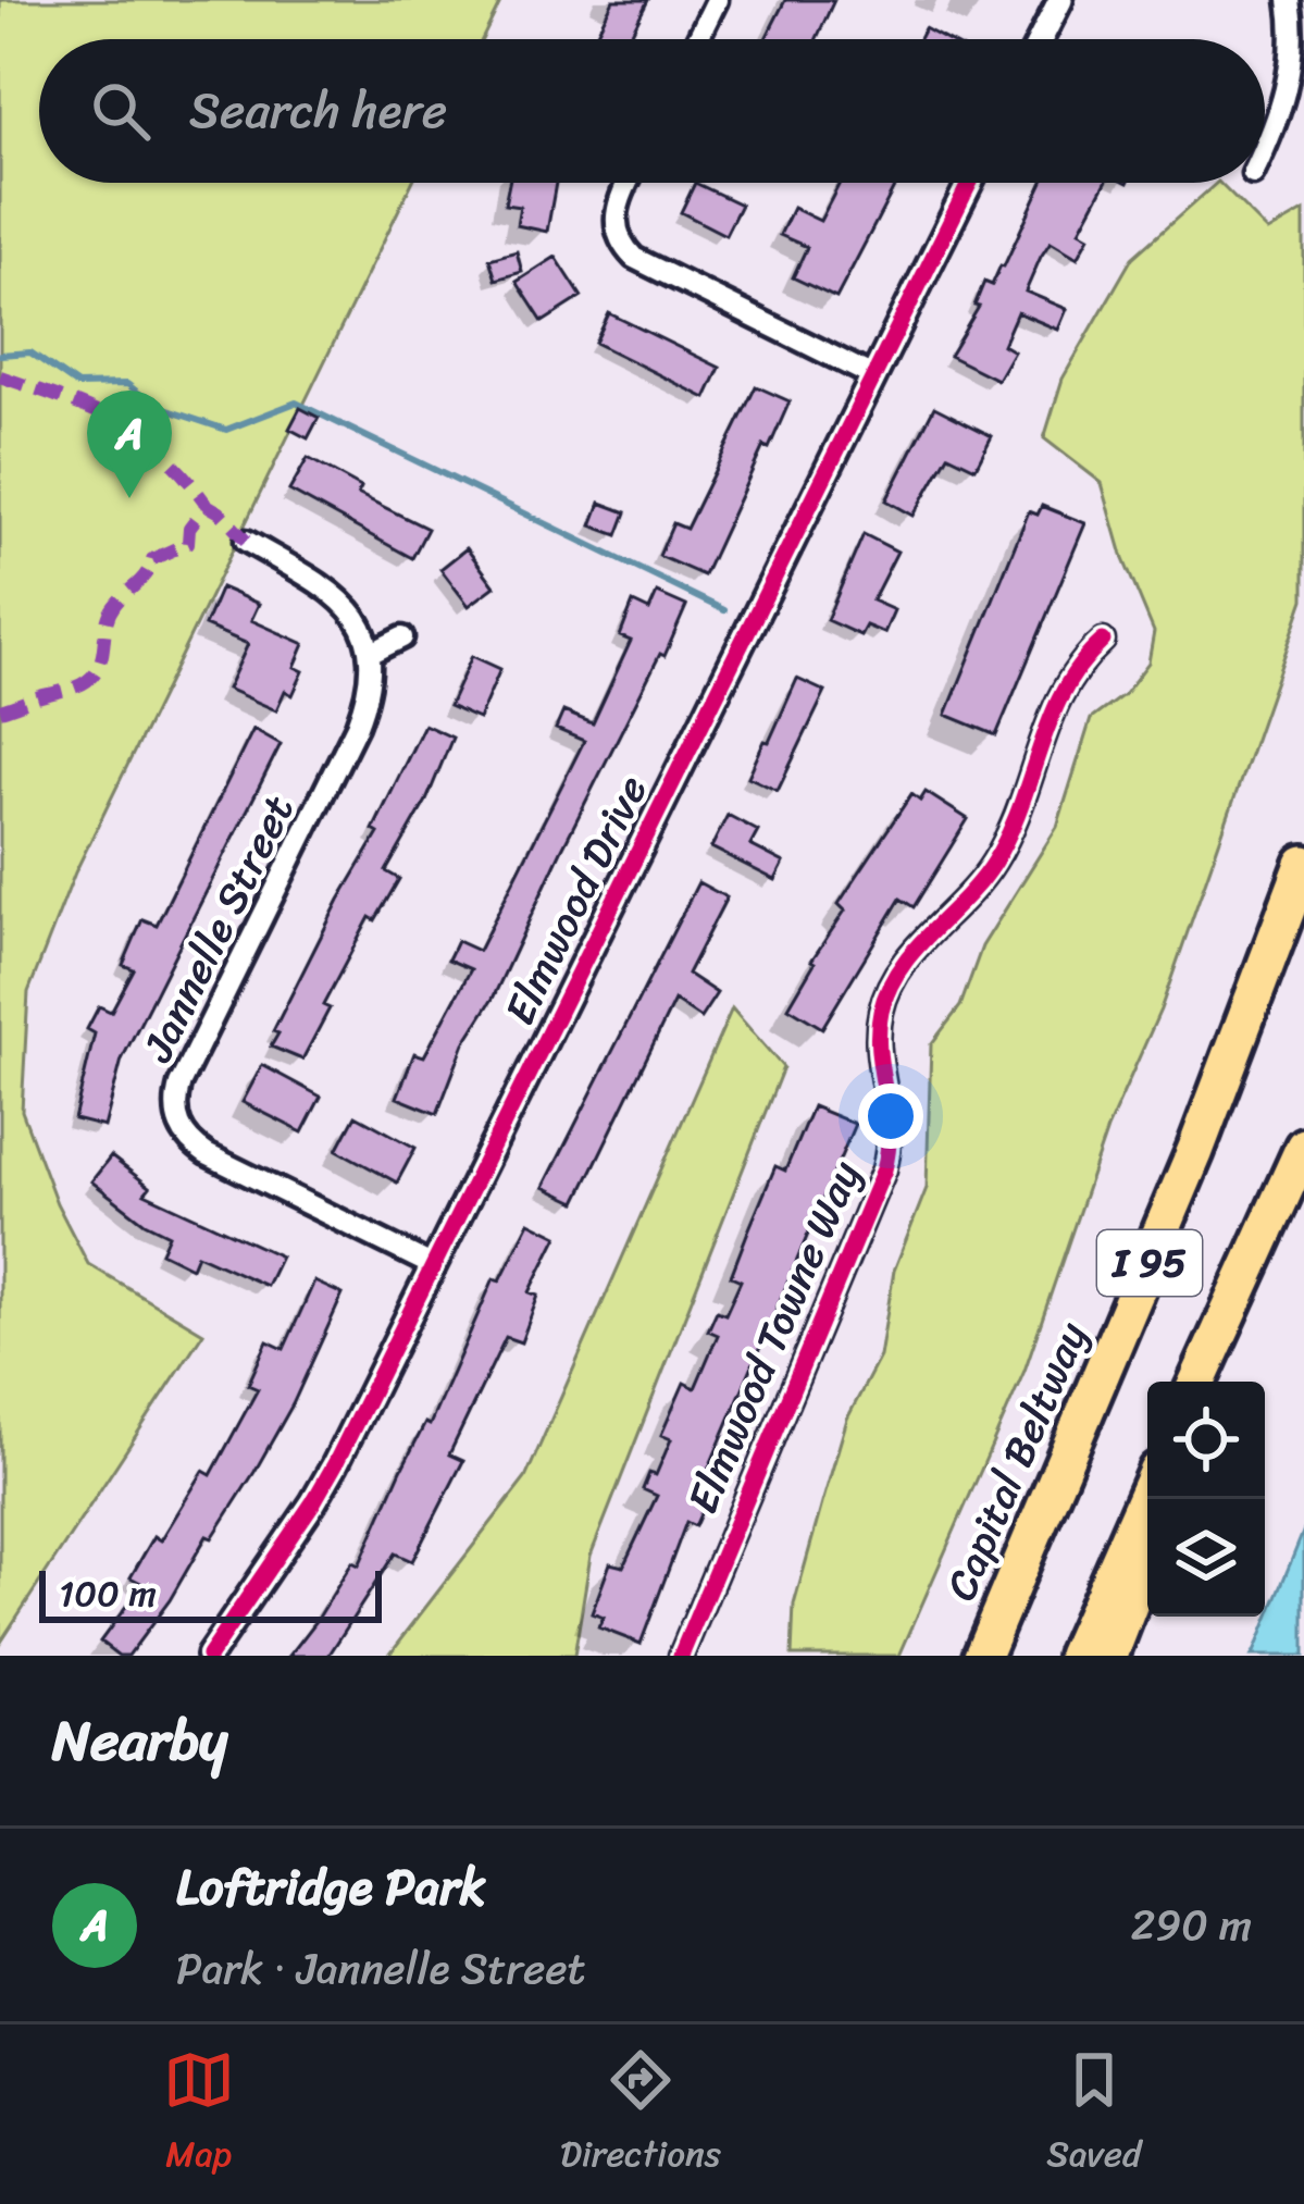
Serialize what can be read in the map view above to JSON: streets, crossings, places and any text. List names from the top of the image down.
{
  "streets": {
    "highway": ["I 95", "Capital Beltway"],
    "street": ["Elmwood Drive", "Jannelle Street", "Elmwood Towne Way"]
  },
  "crossings": [
    ["Elmwood Drive", "Jannelle Street"]
  ],
  "scale_bar": "100 m",
  "page": {
    "search": "Search here",
    "pins": "A",
    "scale": "100 m",
    "heading": "Nearby",
    "list": [
      {
        "mark": "A",
        "name": "Loftridge Park",
        "note": "Park · Jannelle Street",
        "value": "290 m"
      }
    ],
    "nav": ["Map", "Directions", "Saved"]
  }
}
